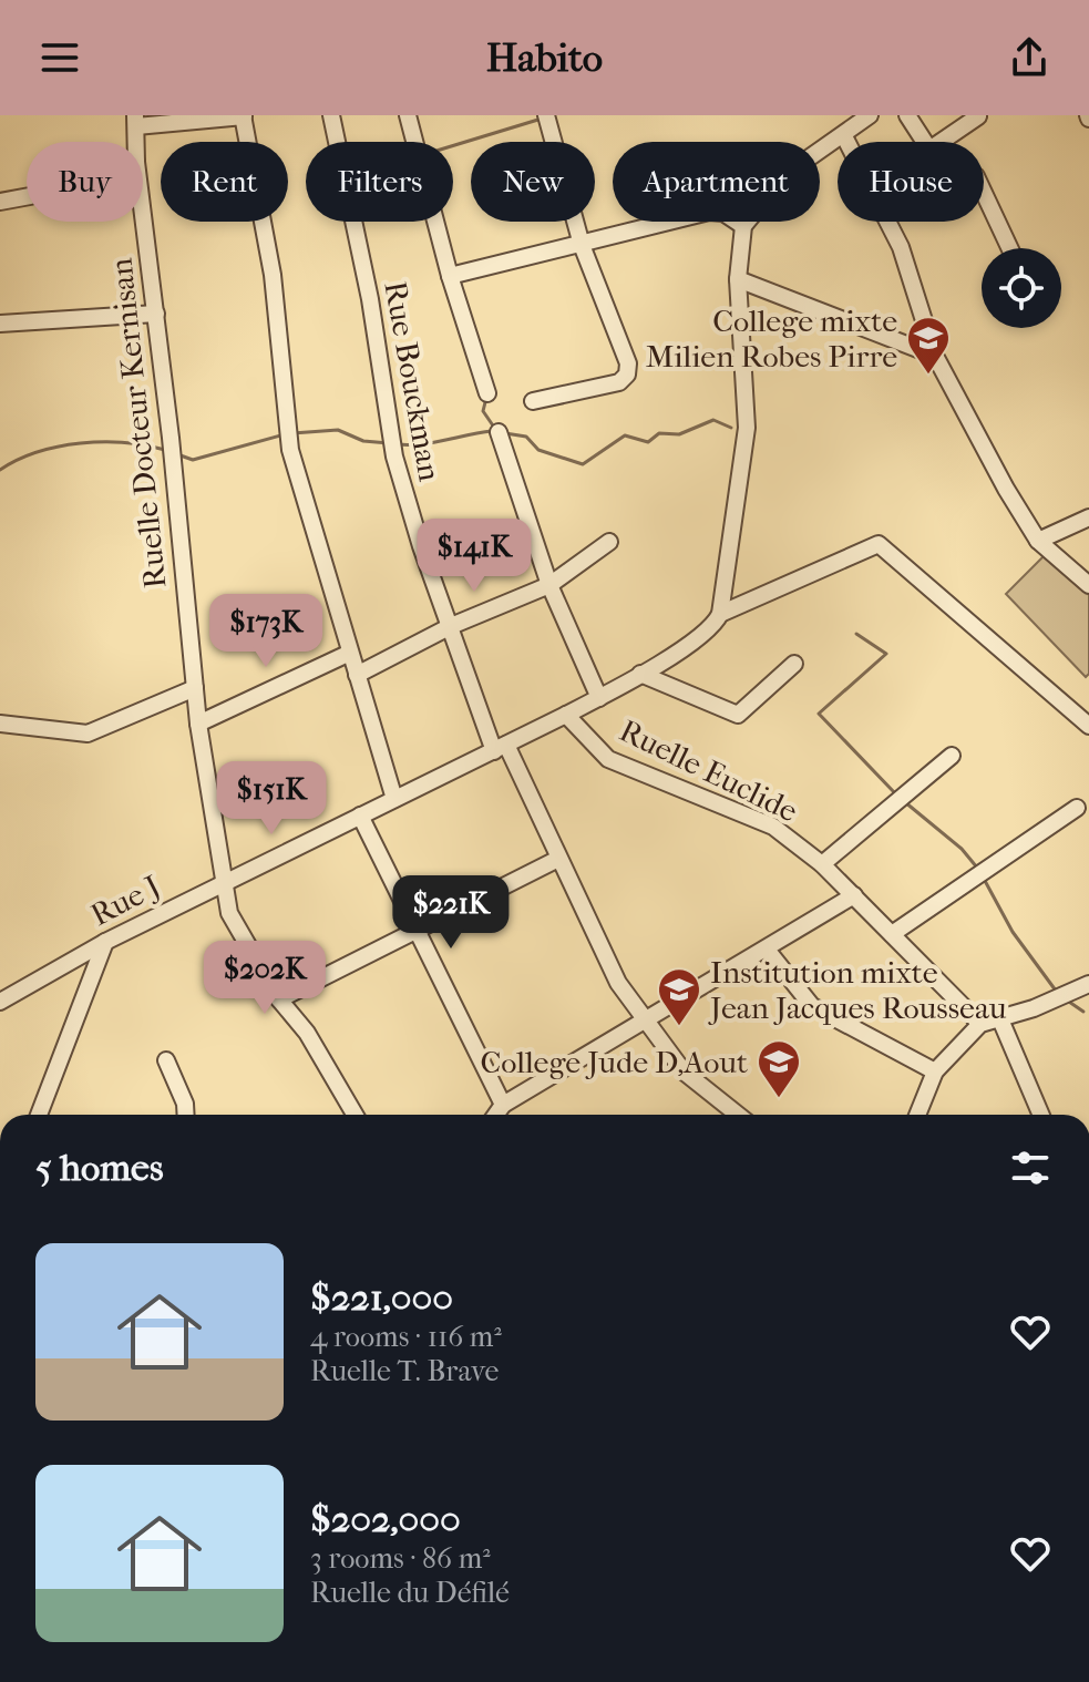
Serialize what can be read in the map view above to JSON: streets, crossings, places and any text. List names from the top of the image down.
{
  "streets": {
    "street": [
      "Rue Bouckman",
      "Ruelle Docteur Kernisan",
      "Ruelle Euclide",
      "Rue J"
    ]
  },
  "crossings": [
    ["Rue Bouckman", "Rue J"],
    ["Ruelle Docteur Kernisan", "Rue J"],
    ["Ruelle Euclide", "Rue J"]
  ],
  "places": {
    "school or university": ["College mixte Milien Robes Pirre", "Institution mixte Jean Jacques Rousseau", "College Jude D,Aout"]
  },
  "page": {
    "header": "Habito",
    "chip": [
      "Buy",
      "Rent",
      "Filters",
      "New",
      "Apartment",
      "House"
    ],
    "price": [
      "$141K",
      "$173K",
      "$151K",
      "$221K",
      "$202K"
    ],
    "heading": "5 homes",
    "list": [
      {
        "name": "$221,000",
        "note": "4 rooms · 116 m² · Ruelle T. Brave"
      },
      {
        "name": "$202,000",
        "note": "3 rooms · 86 m² · Ruelle du Défilé"
      }
    ]
  }
}
